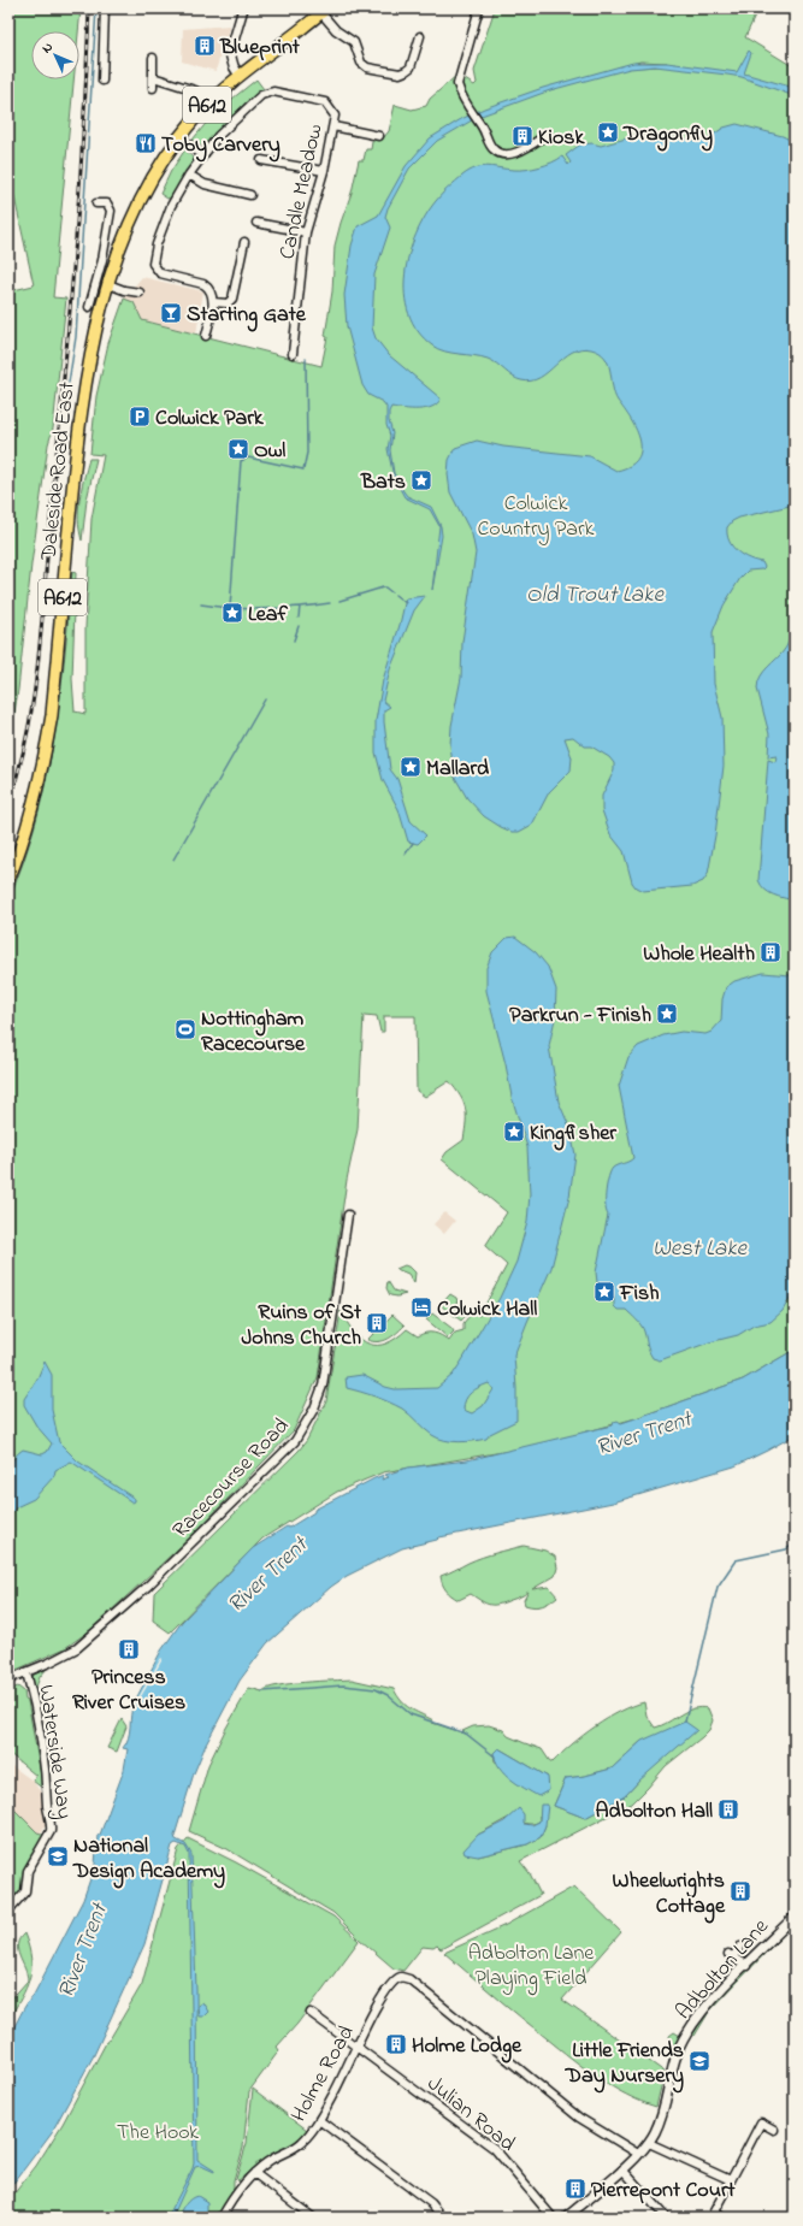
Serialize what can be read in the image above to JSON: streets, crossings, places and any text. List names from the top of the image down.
{
  "streets": {
    "main road": ["A612", "Daleside Road East"],
    "street": [
      "Candle Meadow",
      "Racecourse Road",
      "Waterside Way",
      "Adbolton Lane",
      "Holme Road",
      "Julian Road"
    ]
  },
  "crossings": [
    ["A612", "Daleside Road East"],
    ["Racecourse Road", "Waterside Way"],
    ["Adbolton Lane", "Holme Road"],
    ["Holme Road", "Julian Road"]
  ],
  "water": ["Old Trout Lake", "West Lake", "River Trent"],
  "parks": ["Colwick Country Park", "Adbolton Lane Playing Field", "The Hook"],
  "places": {
    "building": [
      "Blueprint",
      "Kiosk",
      "Whole Health",
      "Ruins of St Johns Church",
      "Princess River Cruises",
      "Adbolton Hall",
      "Wheelwrights Cottage",
      "Holme Lodge",
      "Pierrepont Court"
    ],
    "place": [
      "Dragonfly",
      "Owl",
      "Bats",
      "Leaf",
      "Mallard",
      "Parkrun - Finish",
      "Kingfisher",
      "Fish"
    ],
    "restaurant": ["Toby Carvery"],
    "bar": ["Starting Gate"],
    "parking": ["Colwick Park"],
    "sports": ["Nottingham Racecourse"],
    "hotel": ["Colwick Hall"],
    "school or university": ["National Design Academy", "Little Friends Day Nursery"]
  },
  "north": "top left"
}
